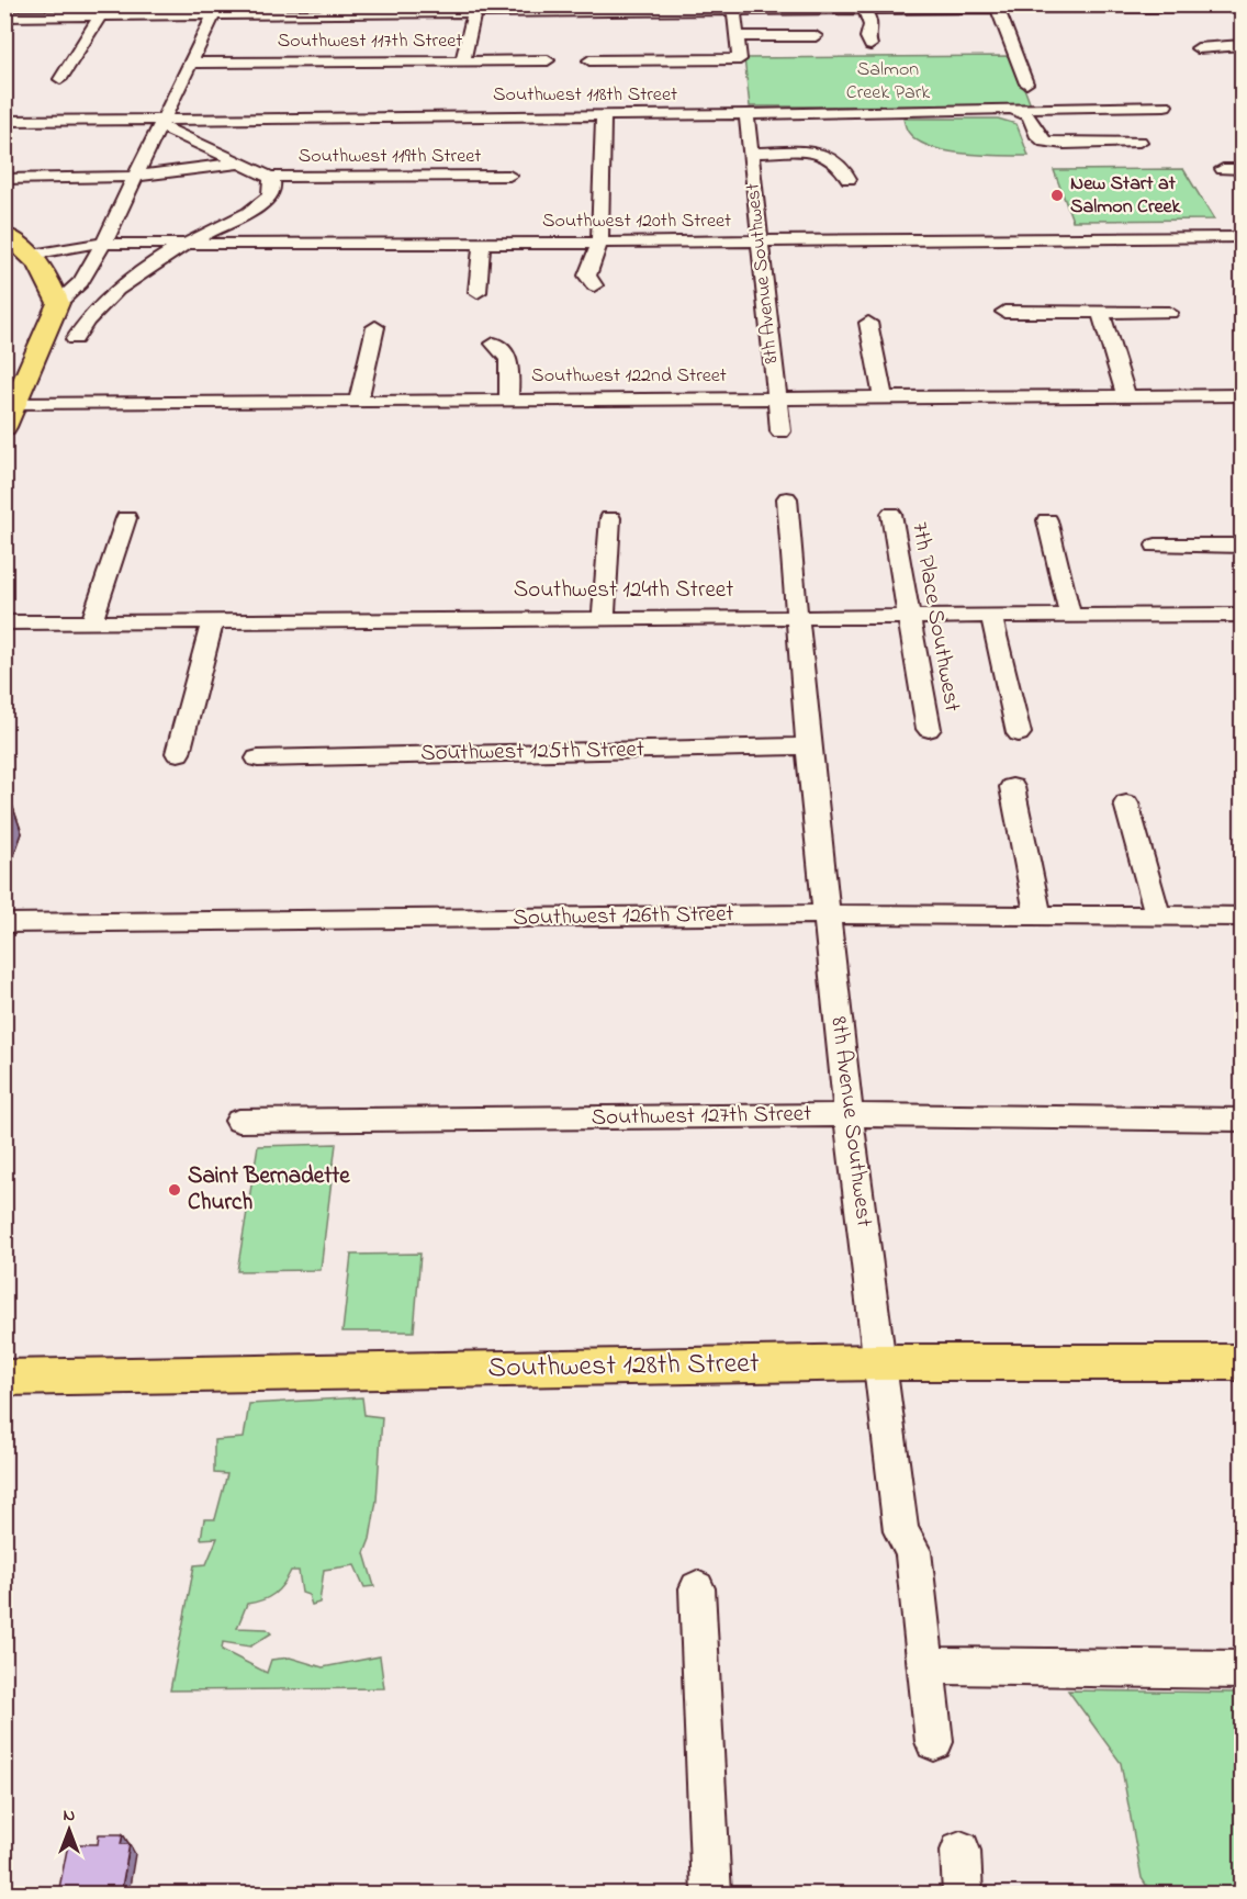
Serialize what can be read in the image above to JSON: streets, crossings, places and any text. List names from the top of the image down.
{
  "streets": {
    "main road": ["Southwest 128th Street"],
    "street": [
      "Southwest 117th Street",
      "Southwest 118th Street",
      "Southwest 119th Street",
      "Southwest 120th Street",
      "8th Avenue Southwest",
      "Southwest 122nd Street",
      "Southwest 124th Street",
      "7th Place Southwest",
      "Southwest 125th Street",
      "Southwest 126th Street",
      "Southwest 127th Street"
    ]
  },
  "crossings": [
    ["Southwest 118th Street", "8th Avenue Southwest"],
    ["Southwest 120th Street", "8th Avenue Southwest"],
    ["8th Avenue Southwest", "Southwest 122nd Street"],
    ["8th Avenue Southwest", "Southwest 124th Street"],
    ["8th Avenue Southwest", "Southwest 125th Street"],
    ["8th Avenue Southwest", "Southwest 126th Street"],
    ["8th Avenue Southwest", "Southwest 127th Street"],
    ["8th Avenue Southwest", "Southwest 128th Street"],
    ["Southwest 124th Street", "7th Place Southwest"]
  ],
  "parks": ["Salmon Creek Park"],
  "places": ["New Start at Salmon Creek", "Saint Bernadette Church"],
  "north": "top"
}
